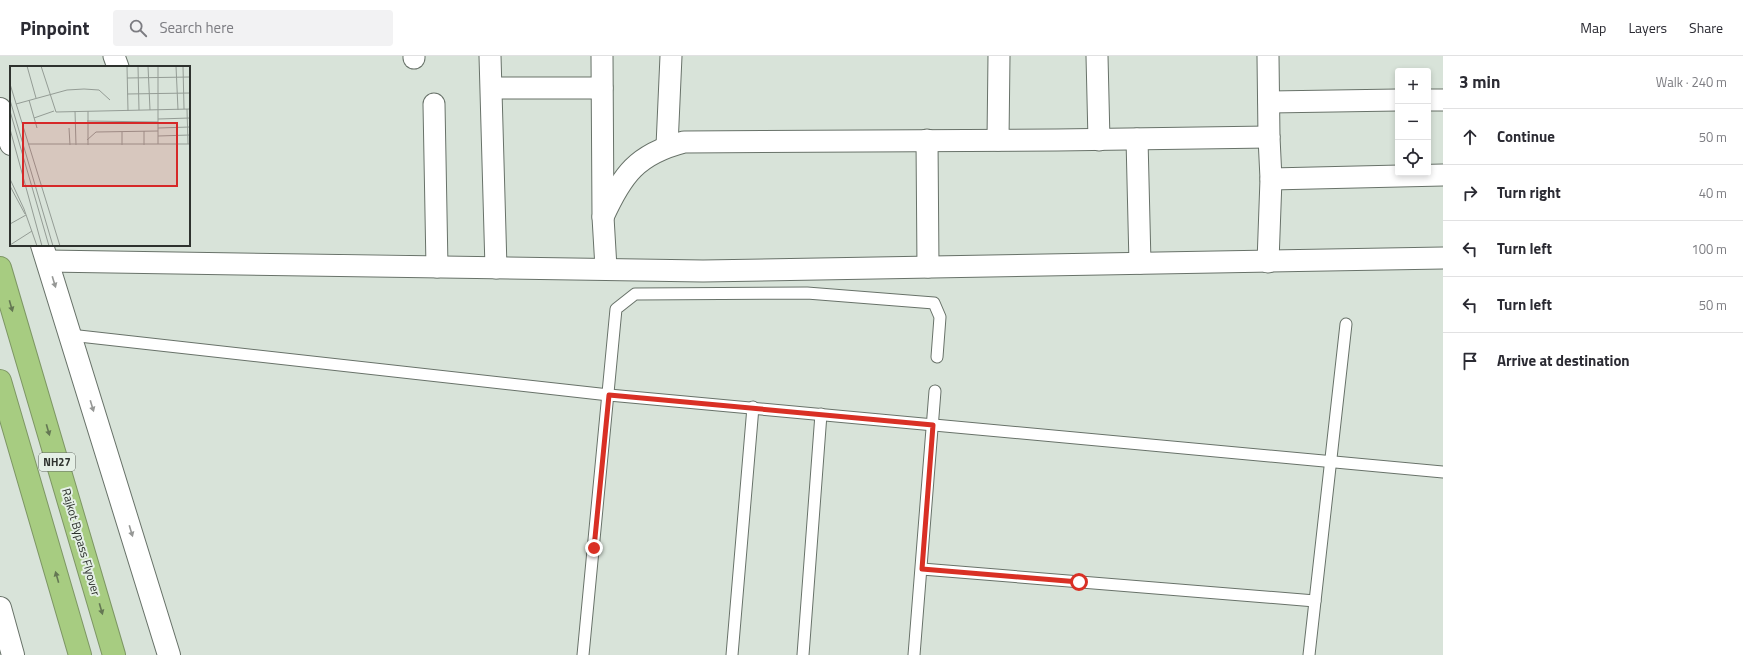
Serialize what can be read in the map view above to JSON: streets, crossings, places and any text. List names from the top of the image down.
{
  "streets": {
    "highway": ["NH27", "Rajkot Bypass Flyover"]
  },
  "page": {
    "header": "Pinpoint",
    "search": "Search here",
    "nav": ["Map", "Layers", "Share"],
    "heading": ["3 min", "Walk · 240 m"],
    "map_buttons": ["+", "−"],
    "list": [
      ["Continue", "50 m"],
      ["Turn right", "40 m"],
      ["Turn left", "100 m"],
      ["Turn left", "50 m"],
      "Arrive at destination"
    ]
  }
}
